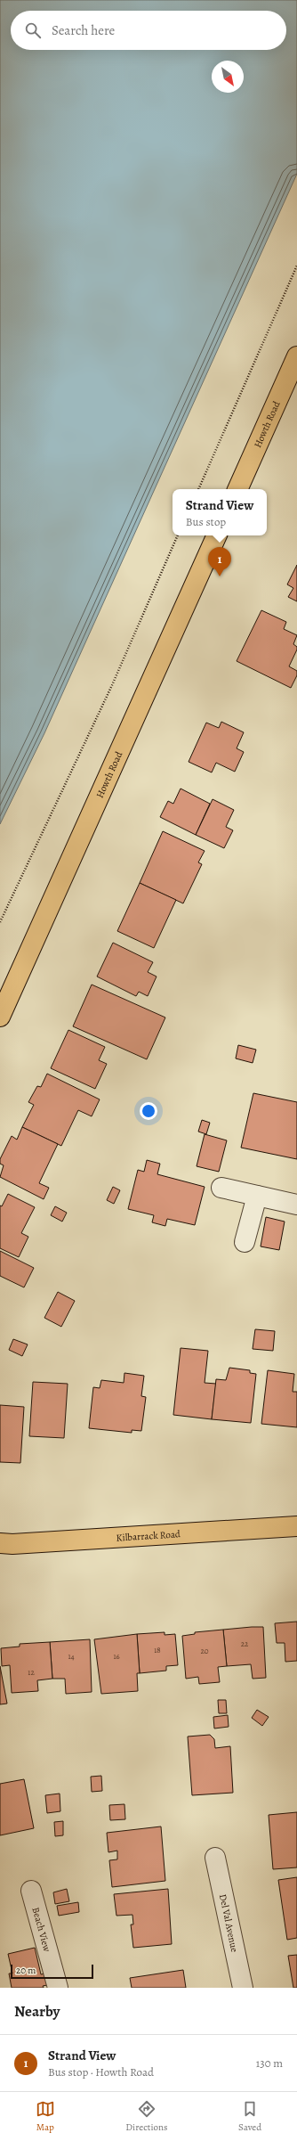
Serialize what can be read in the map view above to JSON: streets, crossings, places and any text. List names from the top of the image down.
{
  "streets": {
    "main road": ["Howth Road", "Kilbarrack Road"],
    "street": ["Del Val Avenue", "Beach View"]
  },
  "house_numbers": [
    "22",
    "18",
    "20",
    "14",
    "16",
    "12"
  ],
  "scale_bar": "20 m",
  "north": "bottom right",
  "page": {
    "search": "Search here",
    "popup": ["Strand View", "Bus stop"],
    "pins": "1",
    "scale": "20 m",
    "heading": "Nearby",
    "list": [
      {
        "mark": "1",
        "name": "Strand View",
        "note": "Bus stop · Howth Road",
        "value": "130 m"
      }
    ],
    "nav": ["Map", "Directions", "Saved"]
  }
}
